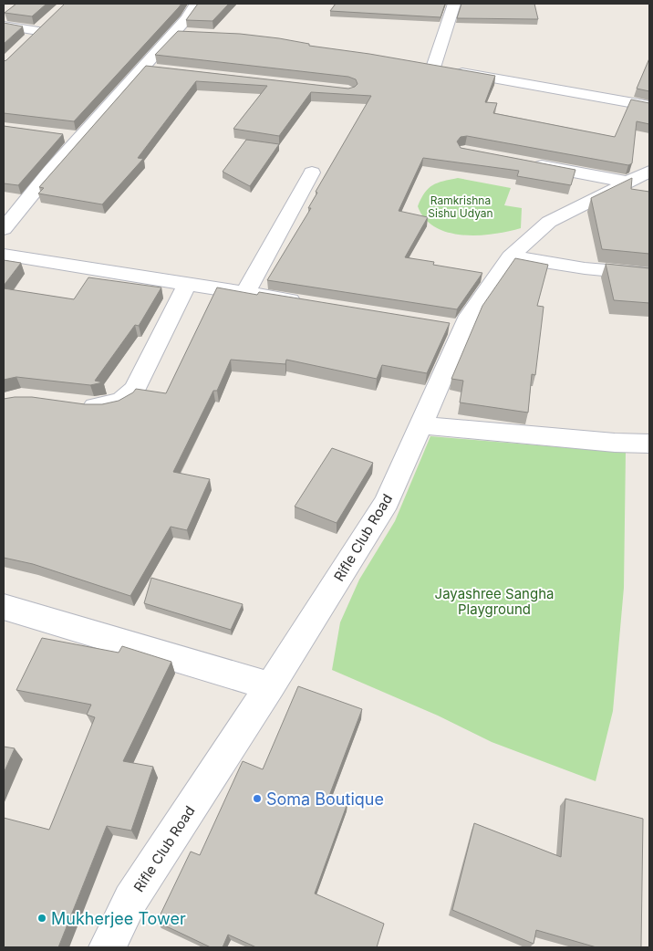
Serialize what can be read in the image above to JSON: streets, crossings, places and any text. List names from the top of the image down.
{
  "streets": {
    "street": ["Rifle Club Road"]
  },
  "parks": ["Ramkrishna Sishu Udyan", "Jayashree Sangha Playground"],
  "places": ["Soma Boutique", "Mukherjee Tower"]
}
